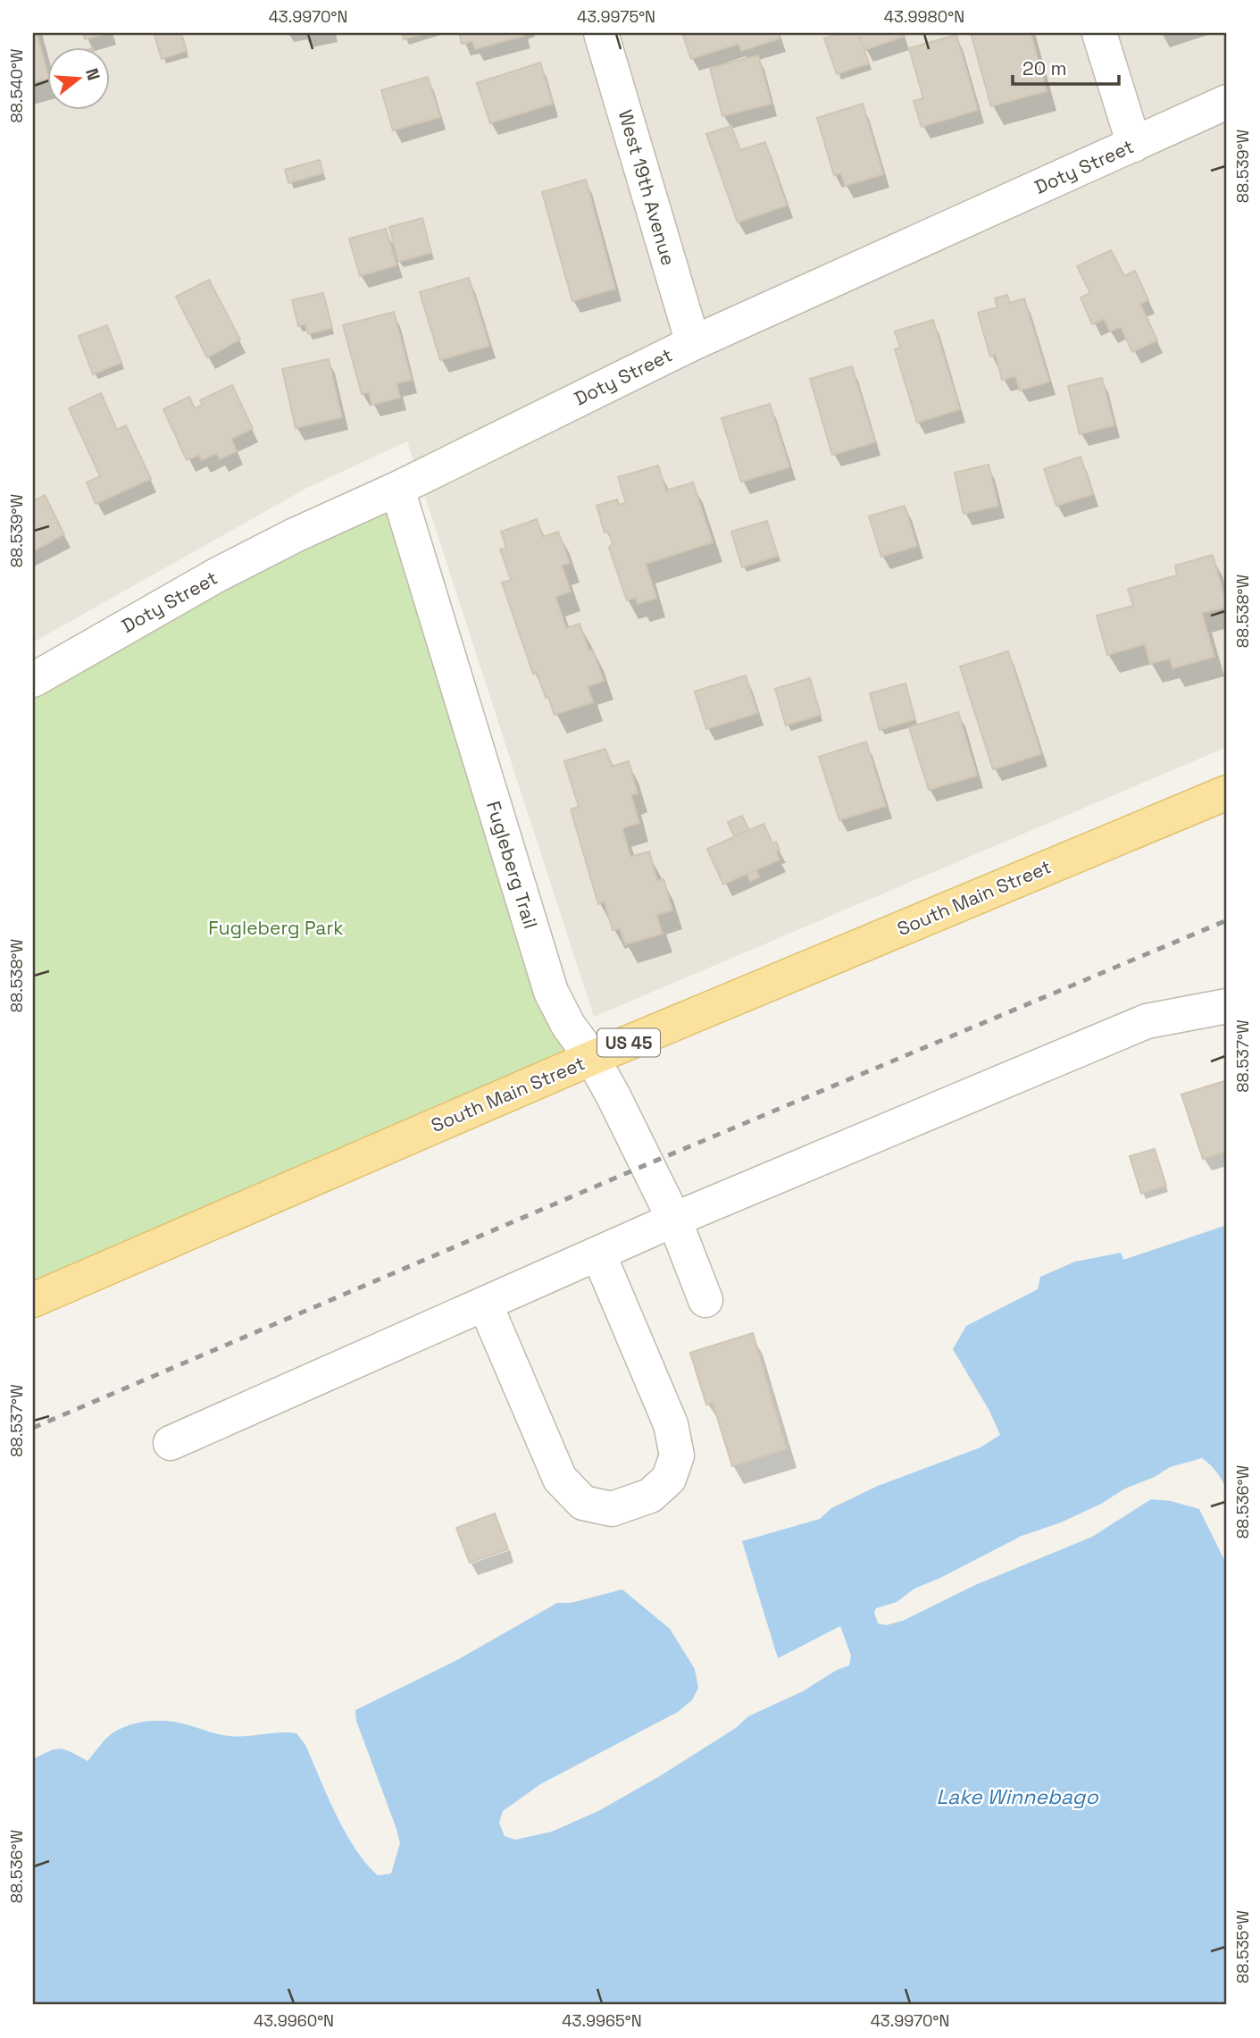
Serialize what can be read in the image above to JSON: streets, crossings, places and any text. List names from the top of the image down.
{
  "streets": {
    "main road": ["South Main Street", "US 45"],
    "street": ["Doty Street", "West 19th Avenue", "Fugleberg Trail"]
  },
  "crossings": [
    ["Doty Street", "West 19th Avenue"],
    ["Doty Street", "Fugleberg Trail"],
    ["Fugleberg Trail", "South Main Street"]
  ],
  "water": ["Lake Winnebago"],
  "parks": ["Fugleberg Park"],
  "scale_bar": "20 m",
  "north": "right",
  "coordinates": [
    "43.9970°N",
    "43.9975°N",
    "43.9980°N",
    "88.540°W",
    "88.539°W",
    "88.538°W",
    "88.537°W",
    "88.536°W",
    "88.535°W",
    "43.9960°N",
    "43.9965°N"
  ]
}
